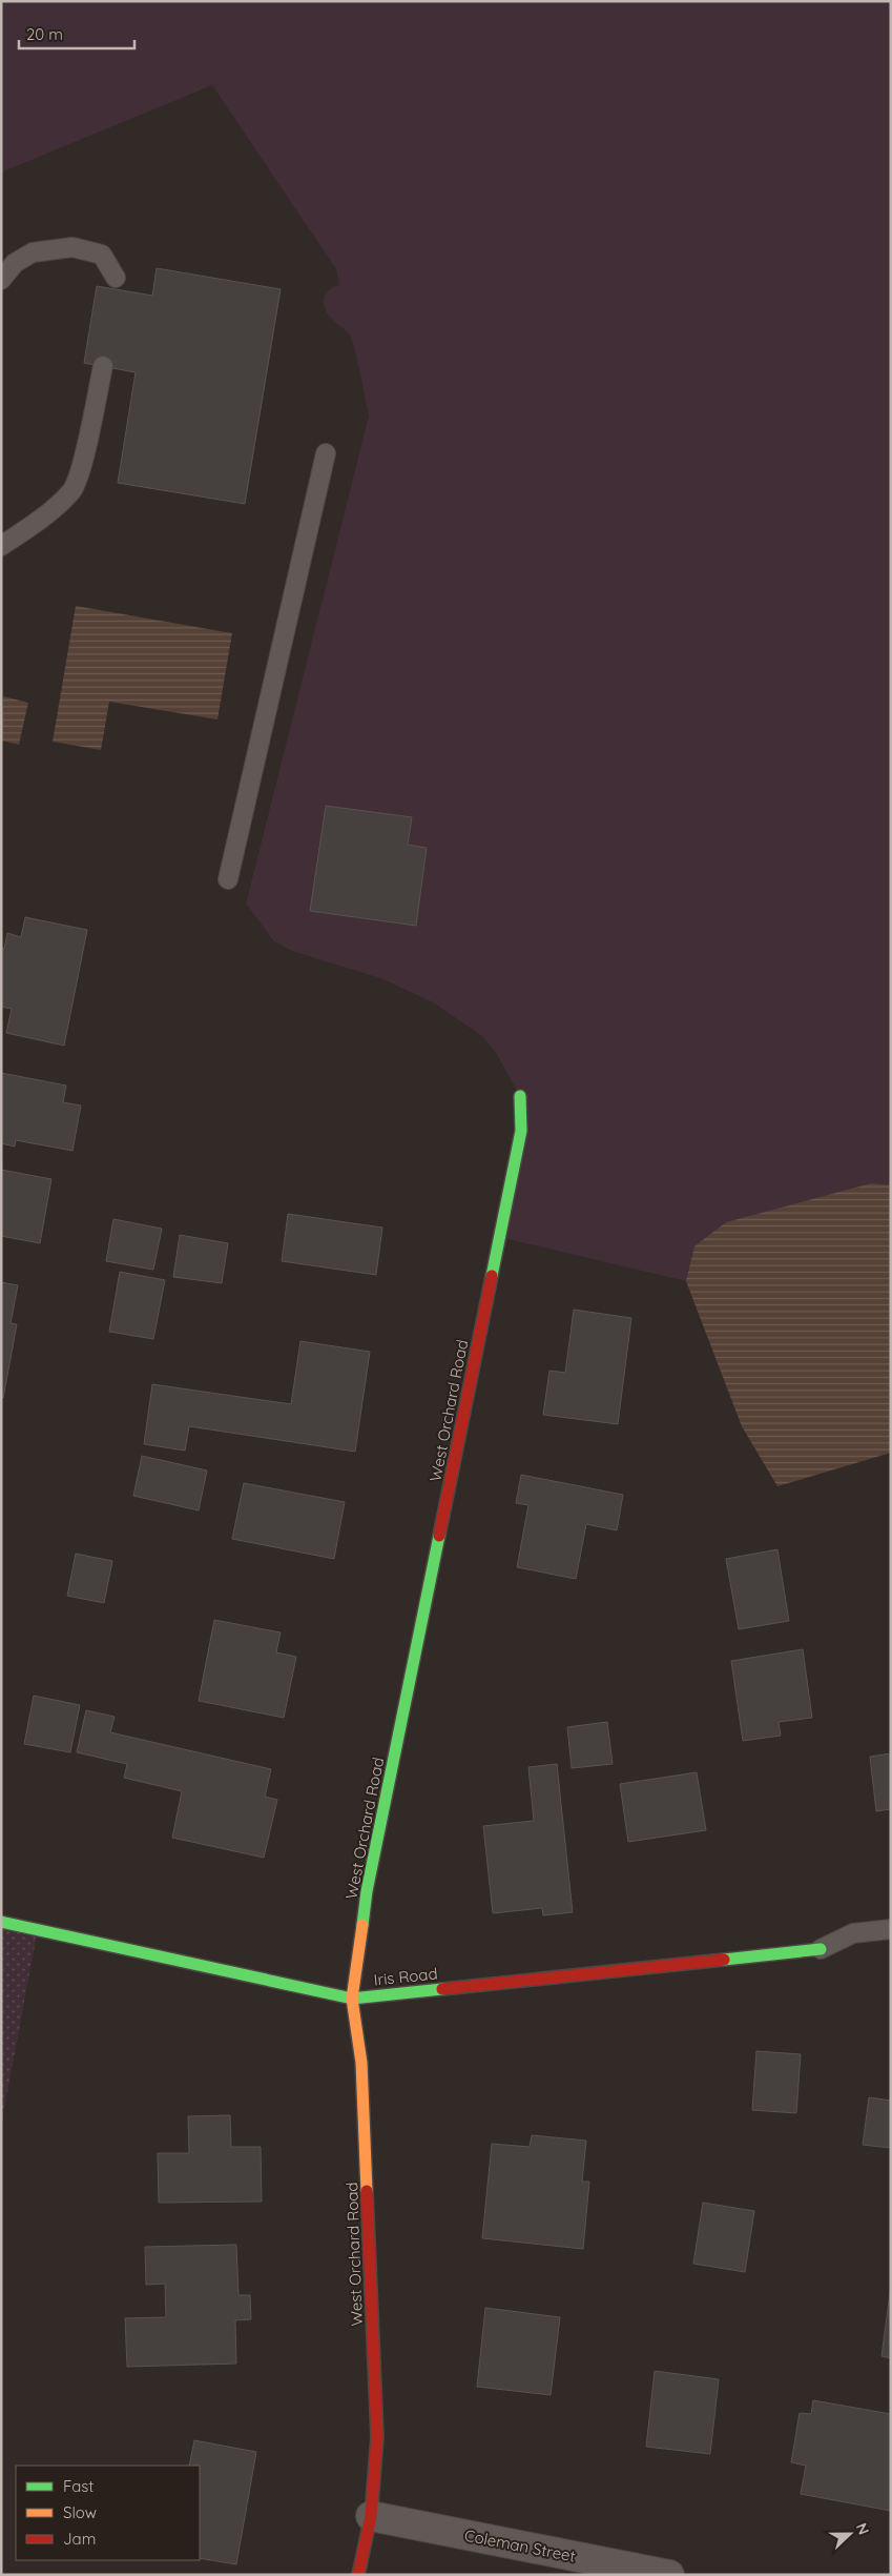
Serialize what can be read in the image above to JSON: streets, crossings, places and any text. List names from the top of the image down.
{
  "streets": {
    "street": ["West Orchard Road", "Iris Road", "Coleman Street"]
  },
  "crossings": [
    ["West Orchard Road", "Iris Road"],
    ["West Orchard Road", "Coleman Street"]
  ],
  "legend": ["Fast", "Slow", "Jam"],
  "scale_bar": "20 m",
  "north": "right"
}
